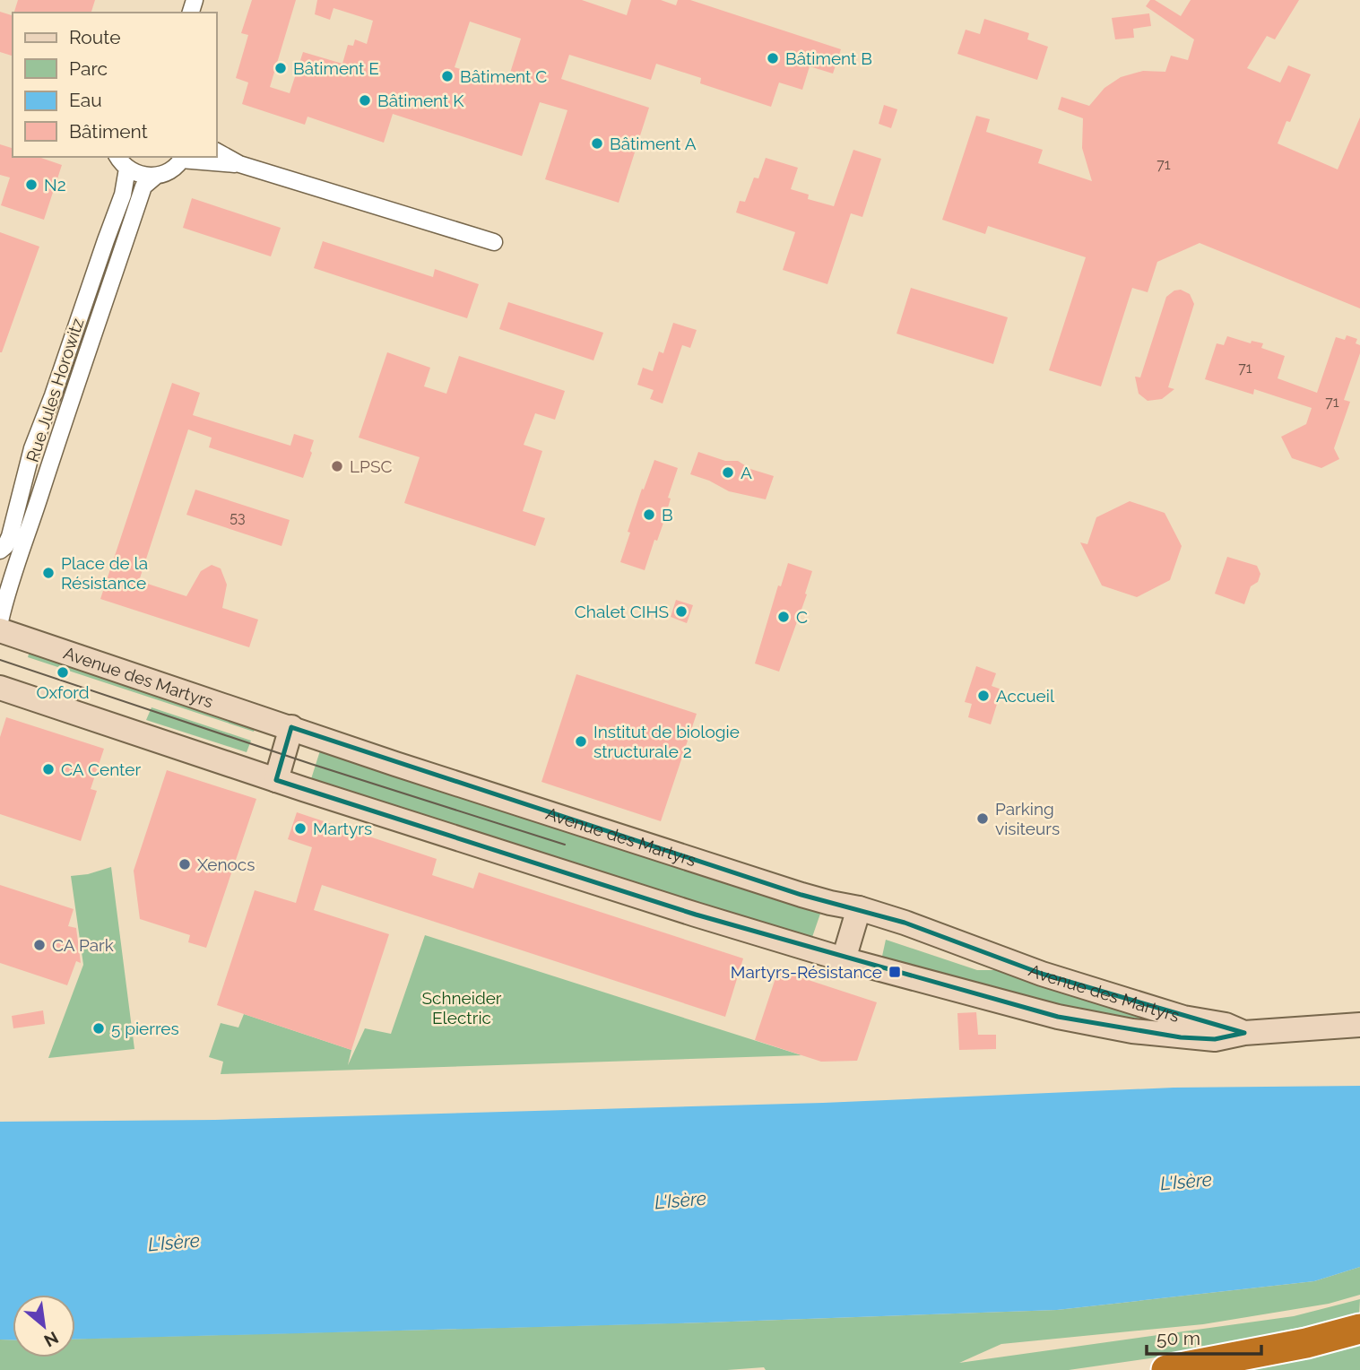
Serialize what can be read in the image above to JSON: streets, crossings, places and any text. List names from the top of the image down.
{
  "streets": {
    "main road": ["Avenue des Martyrs"],
    "street": ["Rue Jules Horowitz"]
  },
  "water": ["L'Isère"],
  "parks": ["Schneider Electric"],
  "places": {
    "other": [
      "Bâtiment B",
      "Bâtiment E",
      "Bâtiment C",
      "Bâtiment K",
      "Bâtiment A",
      "N2",
      "LPSC",
      "A",
      "B",
      "Place de la Résistance",
      "Chalet CIHS",
      "C",
      "Oxford",
      "Accueil",
      "Institut de biologie structurale 2",
      "CA Center",
      "Parking visiteurs",
      "Martyrs",
      "Xenocs",
      "CA Park",
      "5 pierres"
    ],
    "transit": ["Martyrs-Résistance"]
  },
  "house_numbers": [
    "71",
    "71",
    "71",
    "53"
  ],
  "legend": [
    "Route",
    "Parc",
    "Eau",
    "Bâtiment"
  ],
  "scale_bar": "50 m",
  "north": "bottom right"
}
